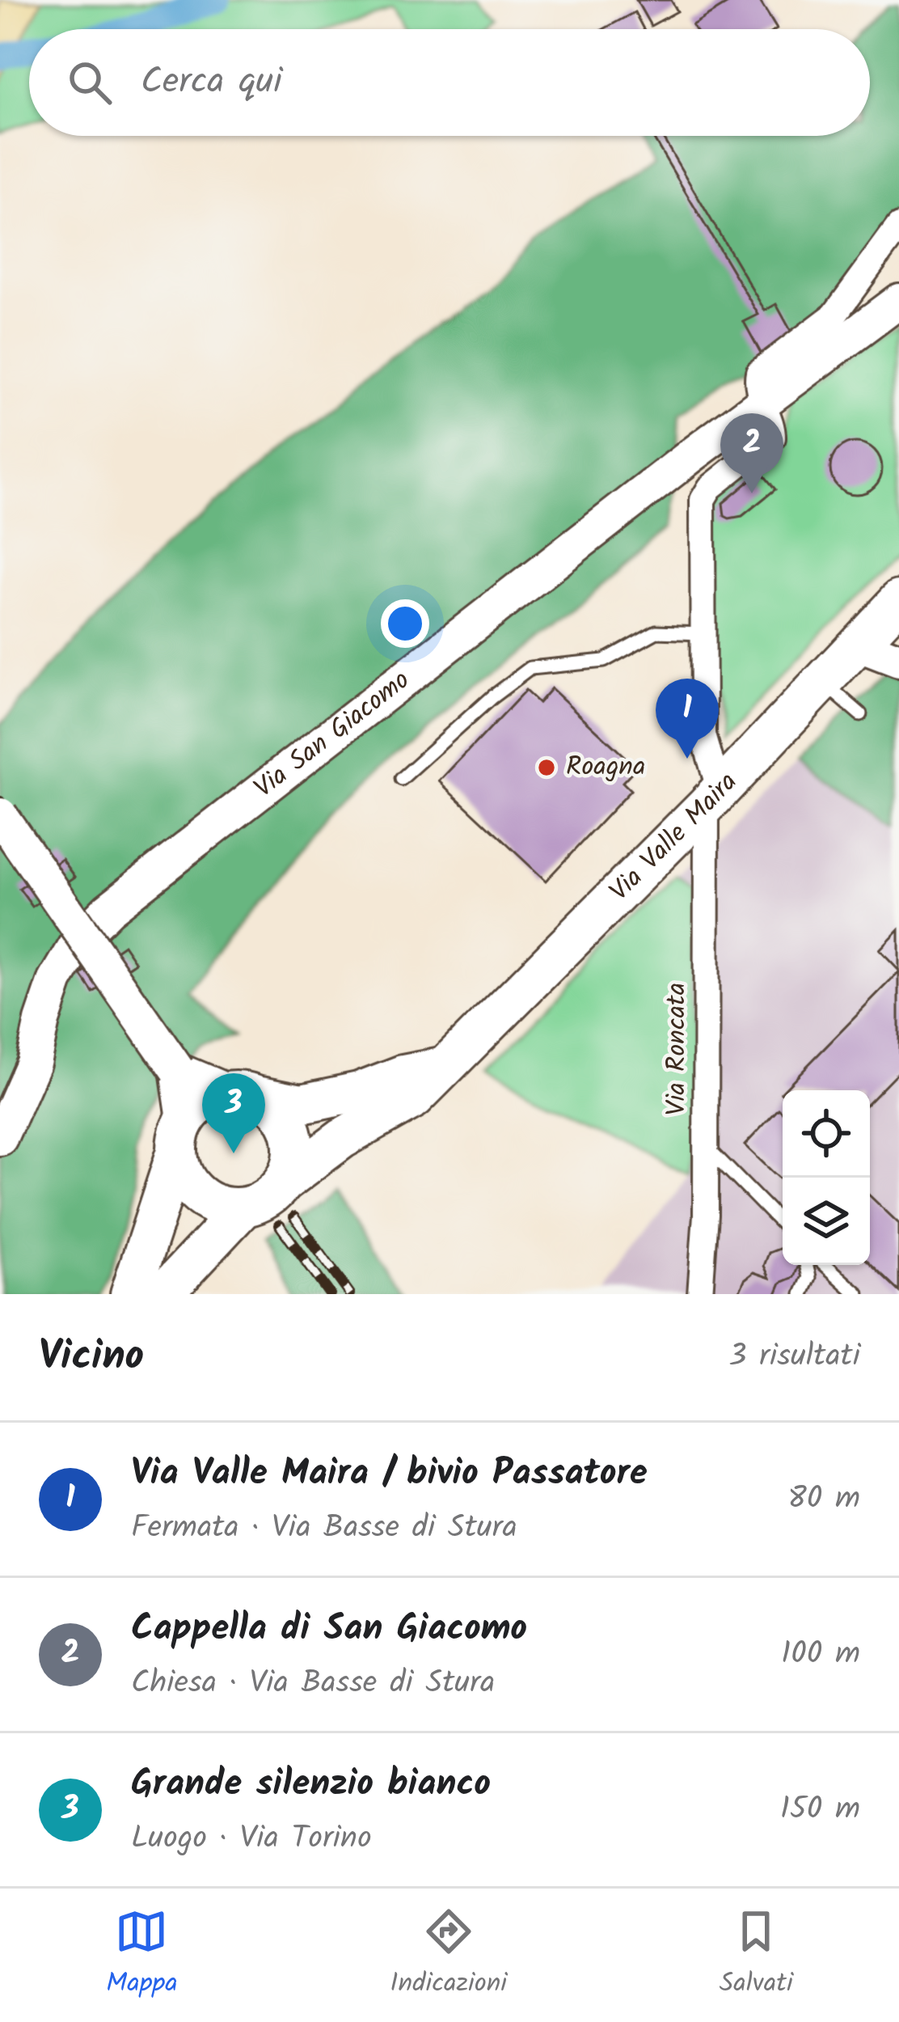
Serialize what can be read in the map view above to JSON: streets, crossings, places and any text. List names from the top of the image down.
{
  "streets": {
    "main road": ["Via San Giacomo", "Via Valle Maira"],
    "street": ["Via Roncata"]
  },
  "crossings": [
    ["Via San Giacomo", "Via Roncata"],
    ["Via Valle Maira", "Via Roncata"]
  ],
  "places": ["Roagna"],
  "page": {
    "search": "Cerca qui",
    "pins": ["2", "1", "3"],
    "heading": ["Vicino", "3 risultati"],
    "list": [
      {
        "mark": "1",
        "name": "Via Valle Maira / bivio Passatore",
        "note": "Fermata · Via Basse di Stura",
        "value": "80 m"
      },
      {
        "mark": "2",
        "name": "Cappella di San Giacomo",
        "note": "Chiesa · Via Basse di Stura",
        "value": "100 m"
      },
      {
        "mark": "3",
        "name": "Grande silenzio bianco",
        "note": "Luogo · Via Torino",
        "value": "150 m"
      }
    ],
    "nav": ["Mappa", "Indicazioni", "Salvati"]
  }
}
